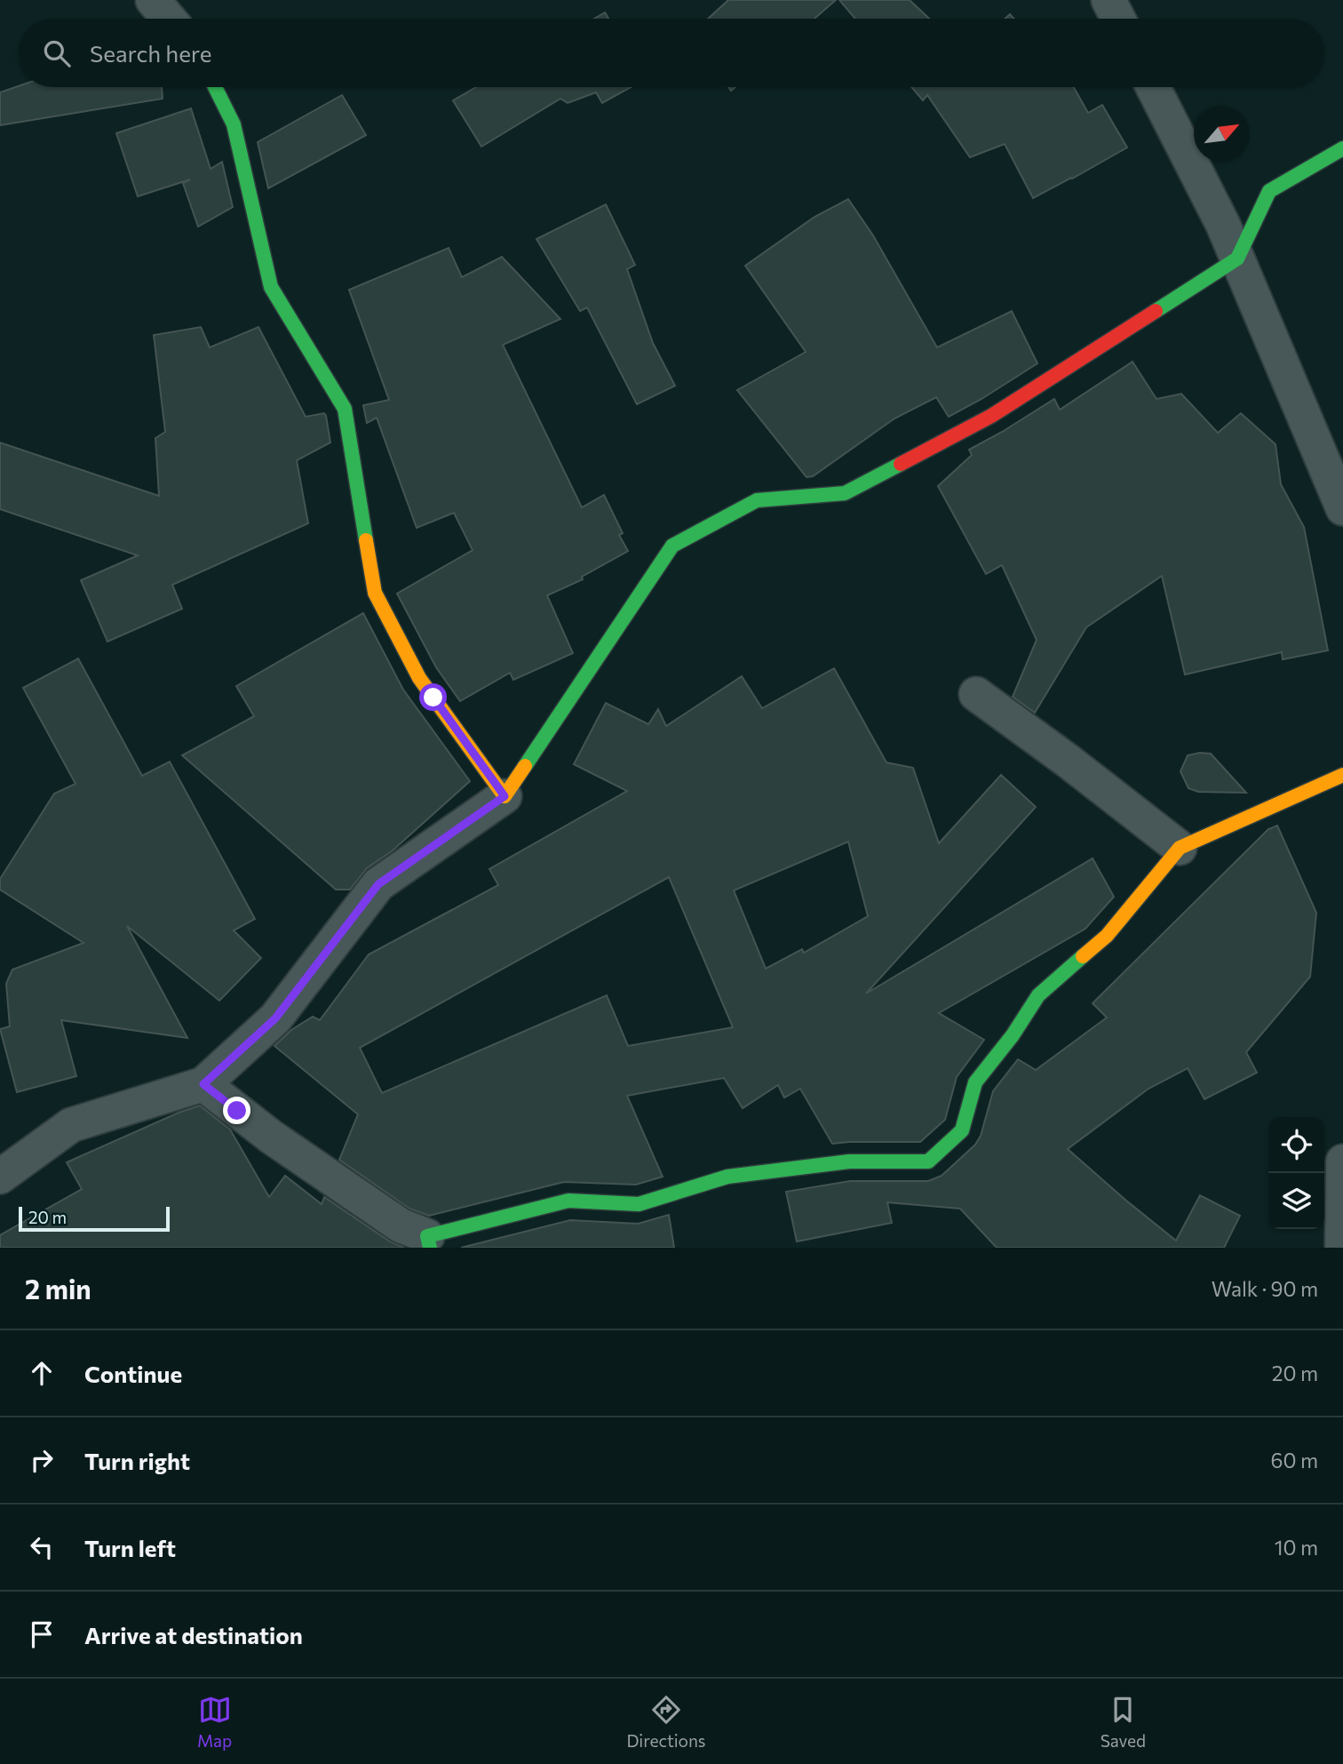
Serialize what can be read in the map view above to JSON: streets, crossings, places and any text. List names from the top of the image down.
{
  "scale_bar": "20 m",
  "north": "top right",
  "page": {
    "search": "Search here",
    "scale": "20 m",
    "heading": ["2 min", "Walk · 90 m"],
    "list": [
      ["Continue", "20 m"],
      ["Turn right", "60 m"],
      ["Turn left", "10 m"],
      "Arrive at destination"
    ],
    "nav": ["Map", "Directions", "Saved"]
  }
}
